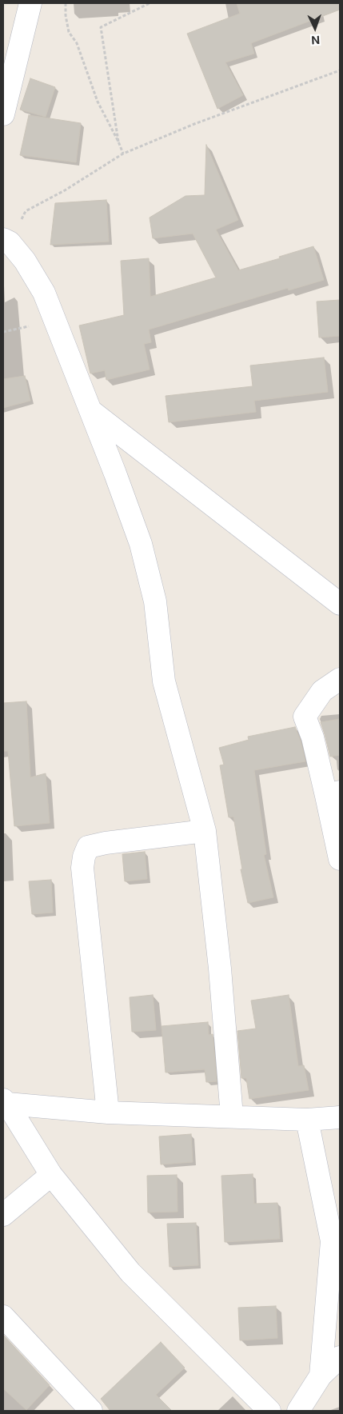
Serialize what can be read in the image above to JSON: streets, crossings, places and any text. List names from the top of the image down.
{
  "north": "bottom"
}
